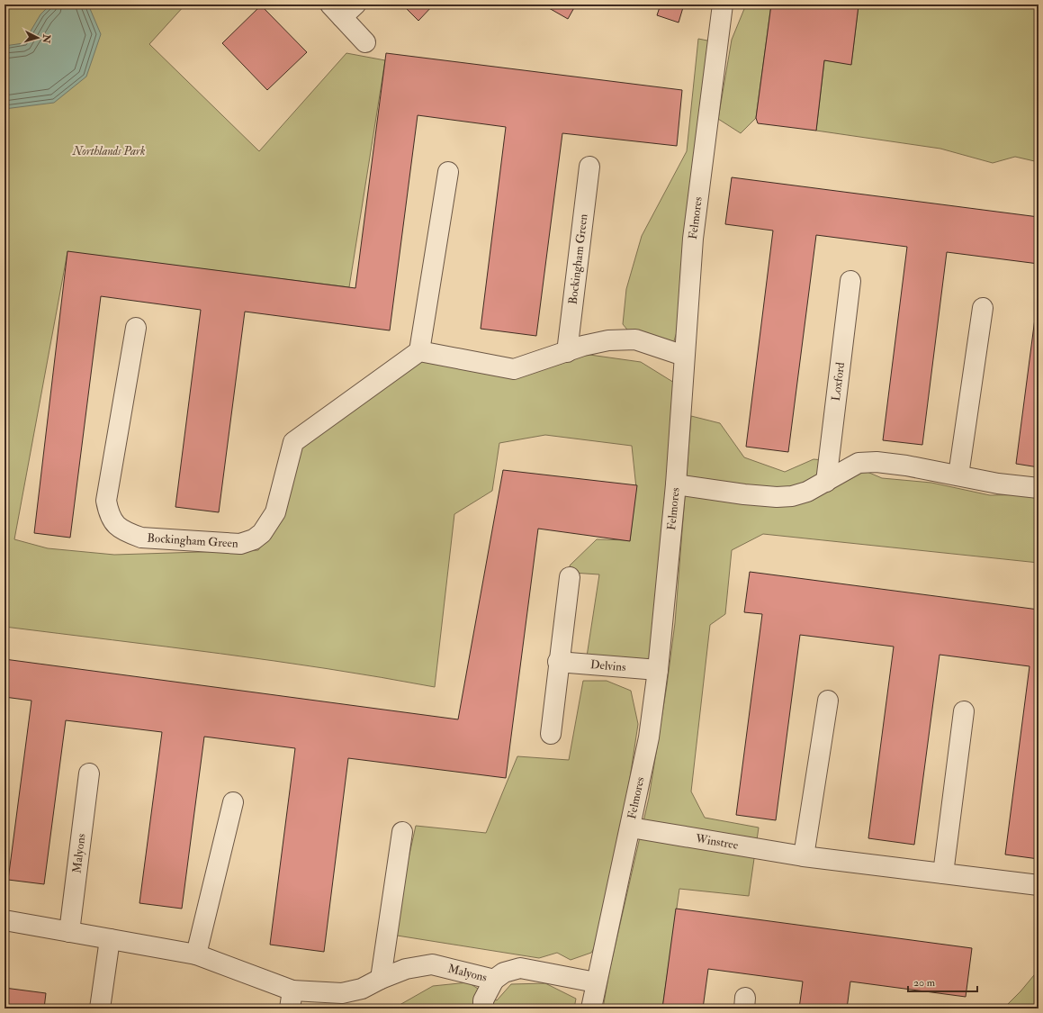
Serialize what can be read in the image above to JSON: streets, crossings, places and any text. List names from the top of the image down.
{
  "streets": {
    "street": [
      "Felmores",
      "Bockingham Green",
      "Loxford",
      "Delvins",
      "Winstree",
      "Malyons"
    ]
  },
  "crossings": [
    ["Felmores", "Delvins"],
    ["Felmores", "Winstree"],
    ["Felmores", "Malyons"]
  ],
  "parks": ["Northlands Park"],
  "scale_bar": "20 m",
  "north": "right"
}
